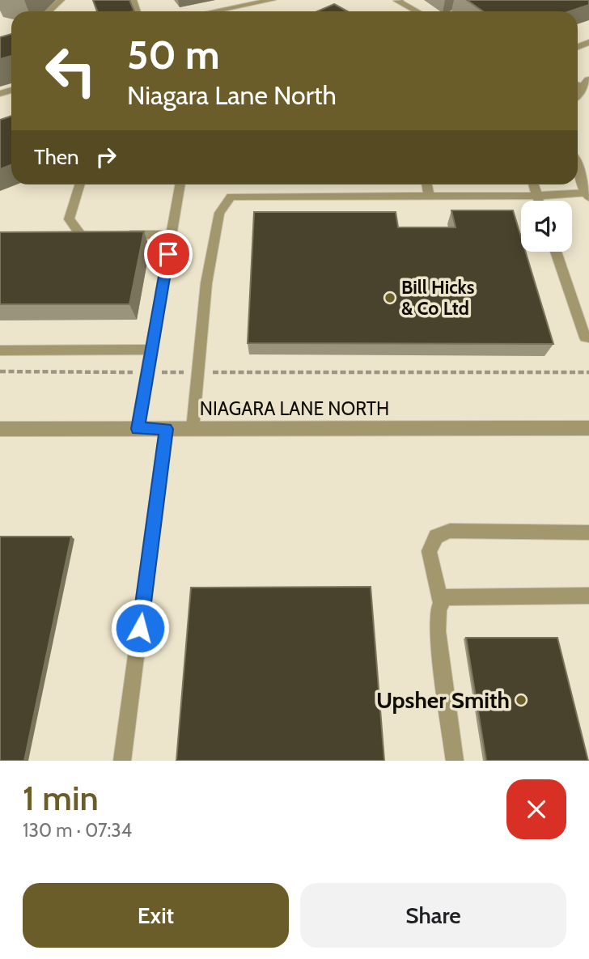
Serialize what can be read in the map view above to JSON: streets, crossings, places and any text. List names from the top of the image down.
{
  "streets": {
    "street": ["NIAGARA LANE NORTH"]
  },
  "places": ["Bill Hicks & Co Ltd", "Upsher Smith"],
  "page": {
    "turn": ["50 m", "Niagara Lane North"],
    "then": "Then",
    "heading": ["1 min", "130 m · 07:34"],
    "buttons": ["Exit", "Share"]
  }
}
